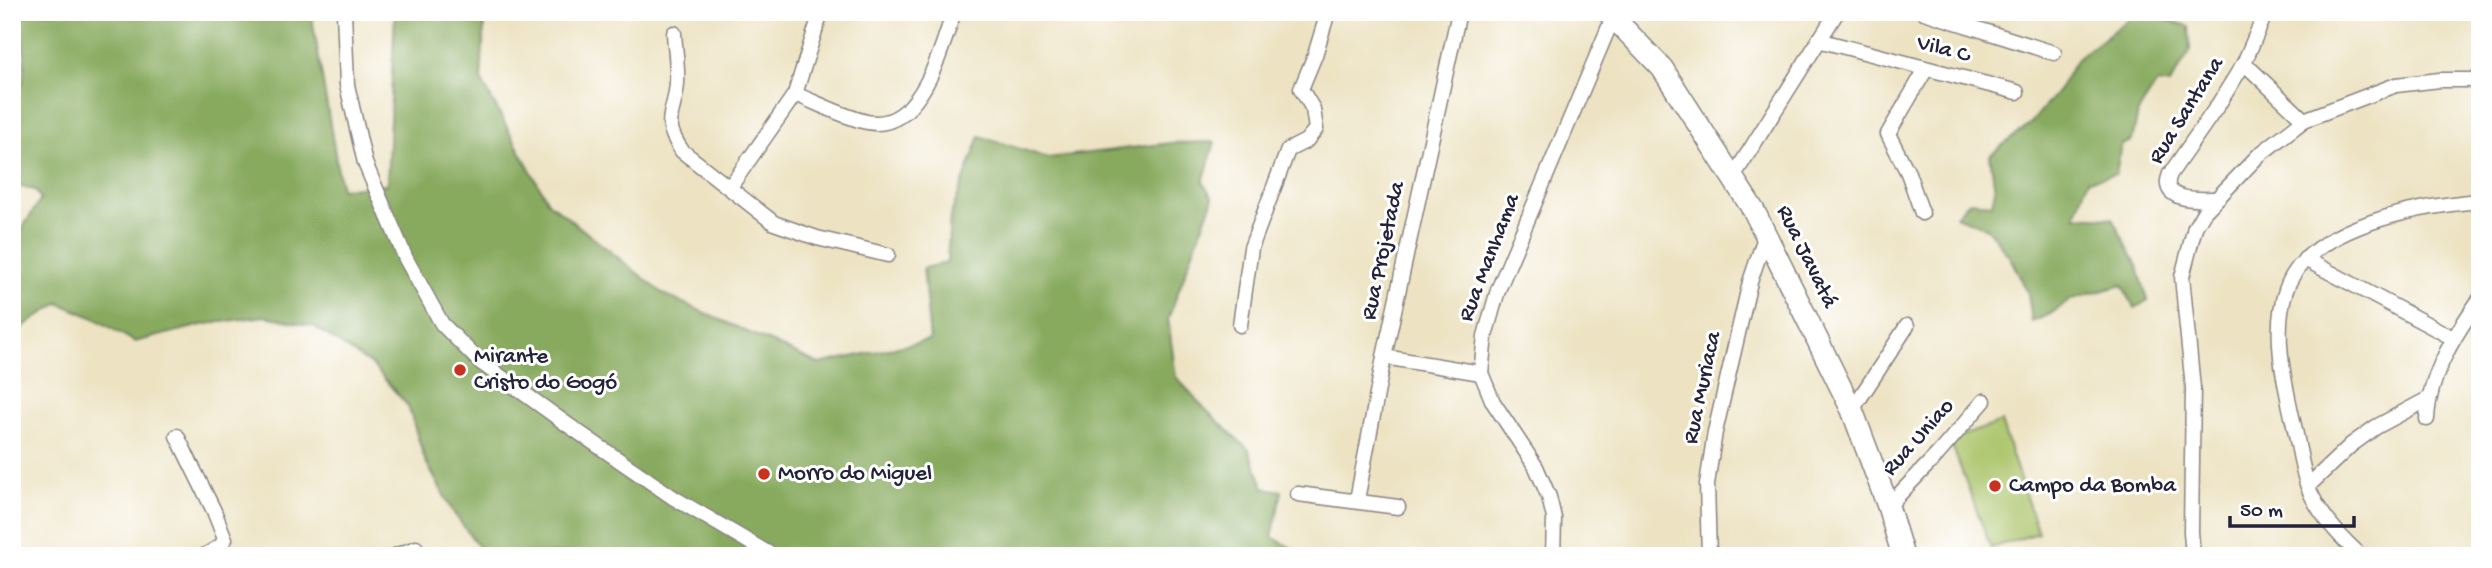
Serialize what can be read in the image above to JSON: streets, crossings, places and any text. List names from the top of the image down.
{
  "streets": {
    "street": [
      "Vila C",
      "Rua Santana",
      "Rua Projetada",
      "Rua Javatá",
      "Rua Manhama",
      "Rua Muriaca",
      "Rua Uniao"
    ]
  },
  "crossings": [
    ["Rua Javatá", "Rua Manhama"],
    ["Rua Javatá", "Rua Muriaca"],
    ["Rua Javatá", "Rua Uniao"]
  ],
  "places": ["Mirante Cristo do Gogó", "Morro do Miguel", "Campo da Bomba"],
  "scale_bar": "50 m"
}
